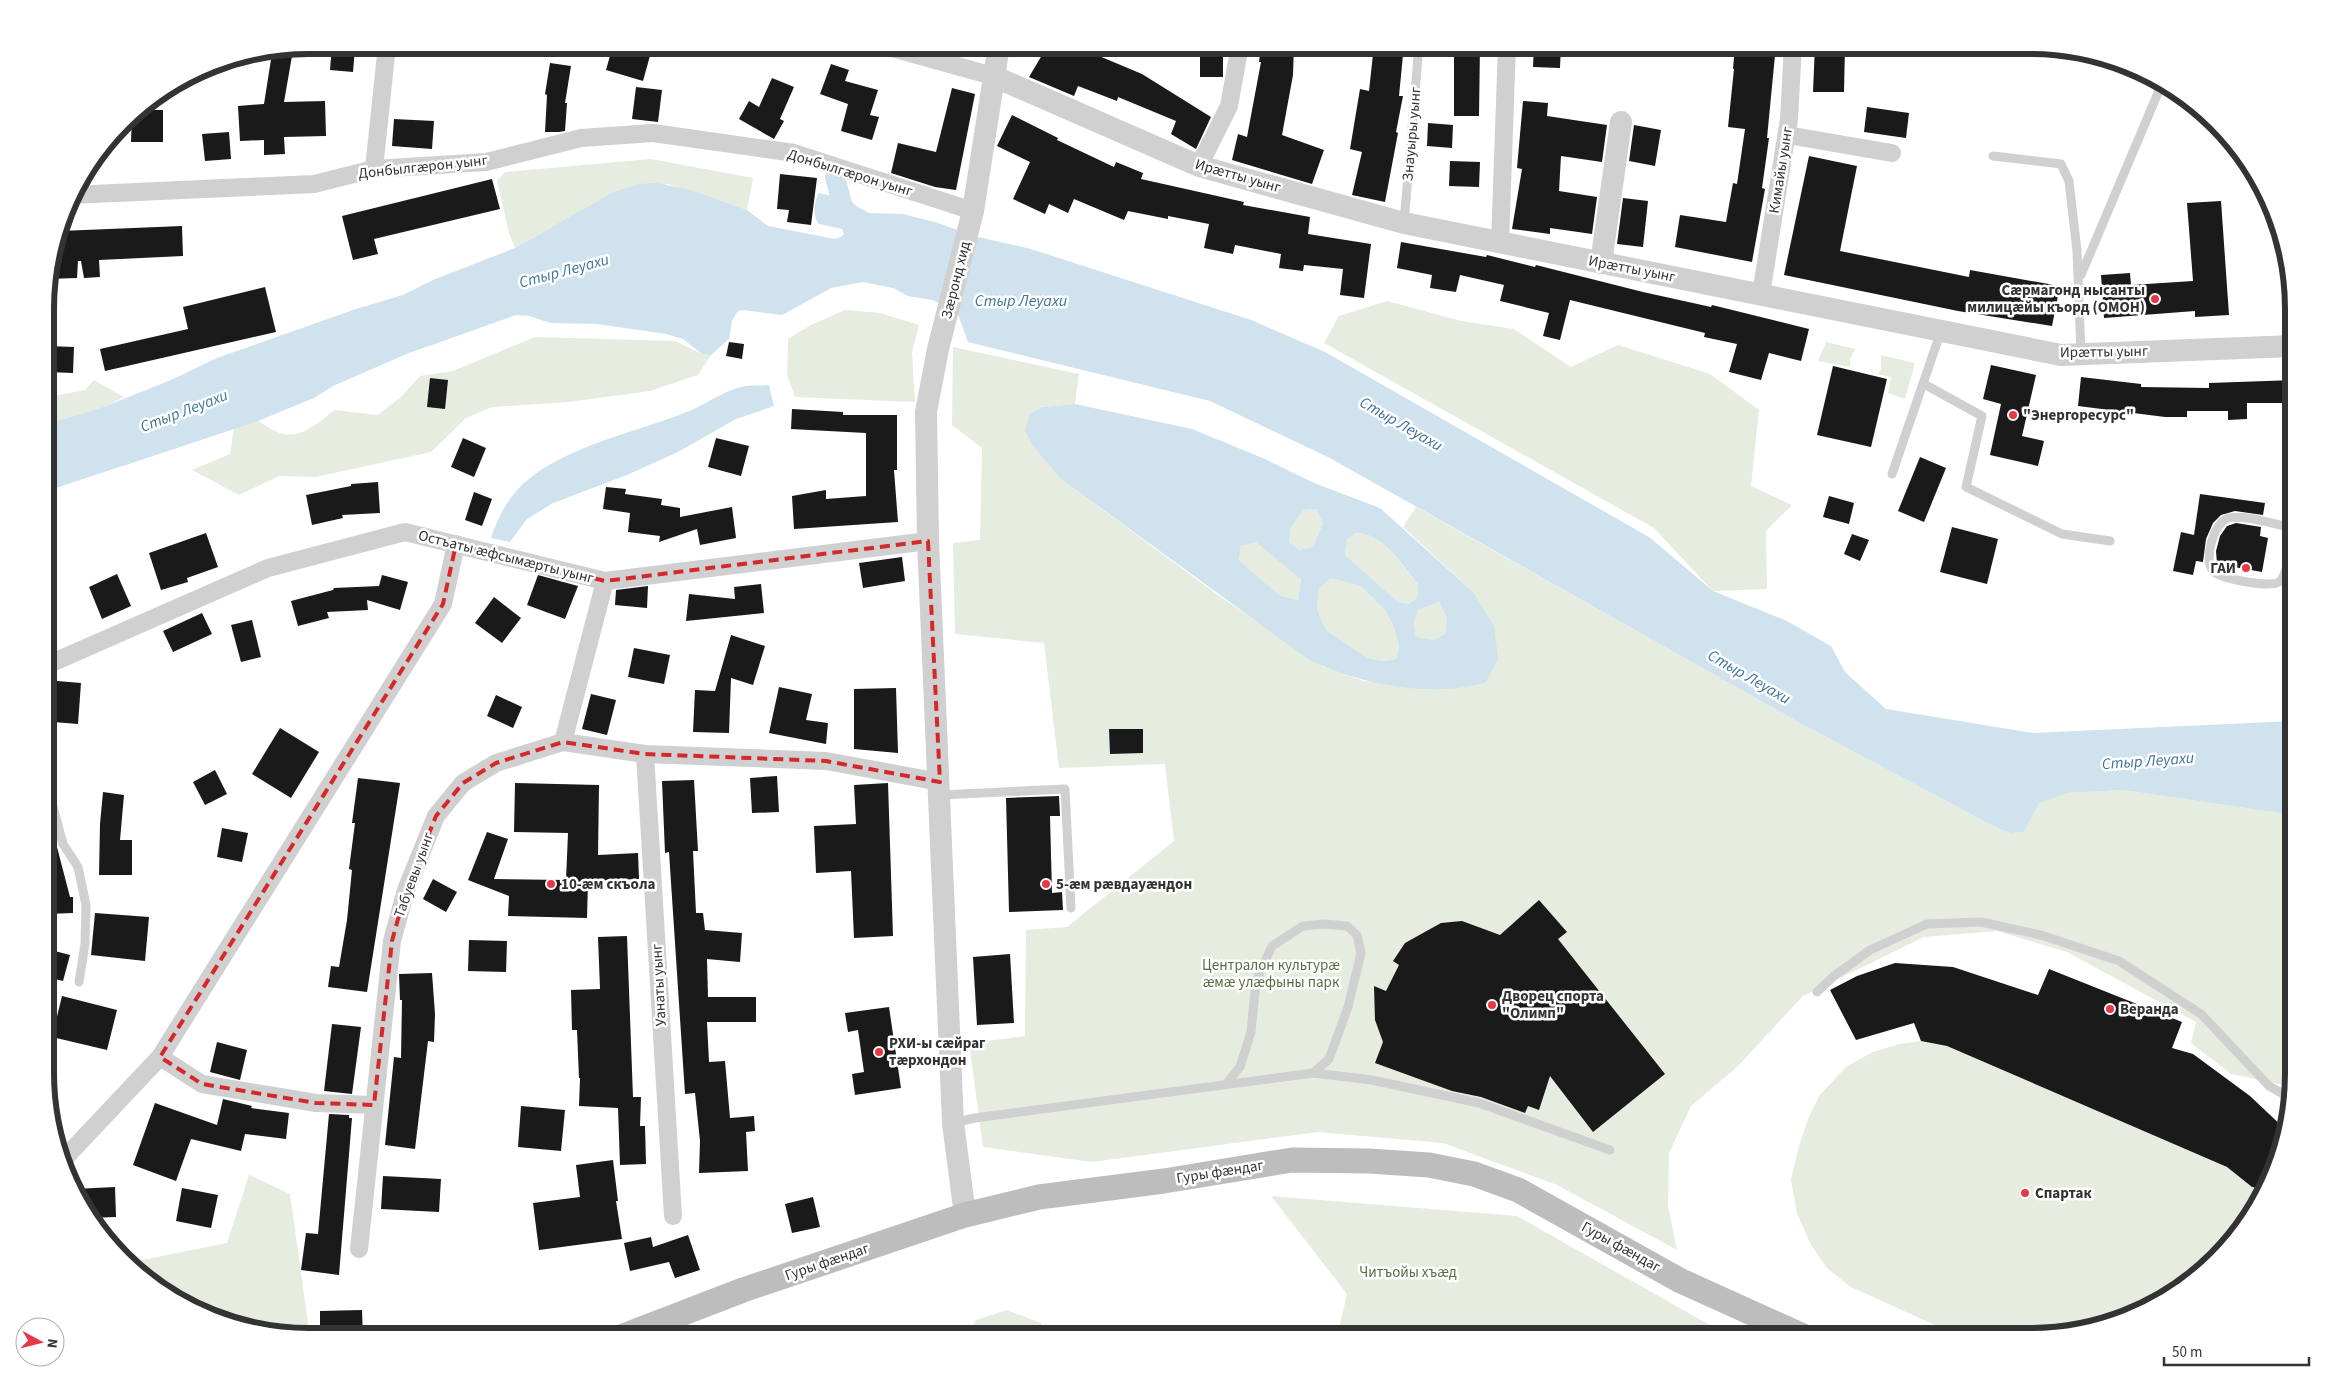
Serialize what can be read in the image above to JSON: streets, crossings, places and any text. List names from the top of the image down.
{
  "streets": {
    "main road": ["Гуры фӕндаг"],
    "street": [
      "Донбылгæрон уынг",
      "Кимайы уынг",
      "Ирæтты уынг",
      "Зæронд хид",
      "Остъаты æфсымæрты уынг",
      "Табуевы уынг",
      "Уанаты уынг"
    ],
    "lane": ["Знауыры уынг"]
  },
  "crossings": [
    ["Знауыры уынг", "Ирæтты уынг"],
    ["Донбылгæрон уынг", "Зæронд хид"],
    ["Кимайы уынг", "Ирæтты уынг"],
    ["Ирæтты уынг", "Зæронд хид"],
    ["Зæронд хид", "Остъаты æфсымæрты уынг"],
    ["Зæронд хид", "Гуры фӕндаг"]
  ],
  "water": ["Стыр Леуахи"],
  "parks": ["Централон культурæ æмæ улæфыны парк", "Читъойы хъæд"],
  "places": [
    "Сæрмагонд нысанты милицæйы къорд (ОМОН)",
    "\"Энергоресурс\"",
    "ГАИ",
    "10-æм скъола",
    "5-æм рӕвдауӕндон",
    "Дворец спорта \"Олимп\"",
    "Веранда",
    "РХИ-ы сæйраг тæрхондон",
    "Спартак"
  ],
  "scale_bar": "50 m",
  "north": "right"
}
